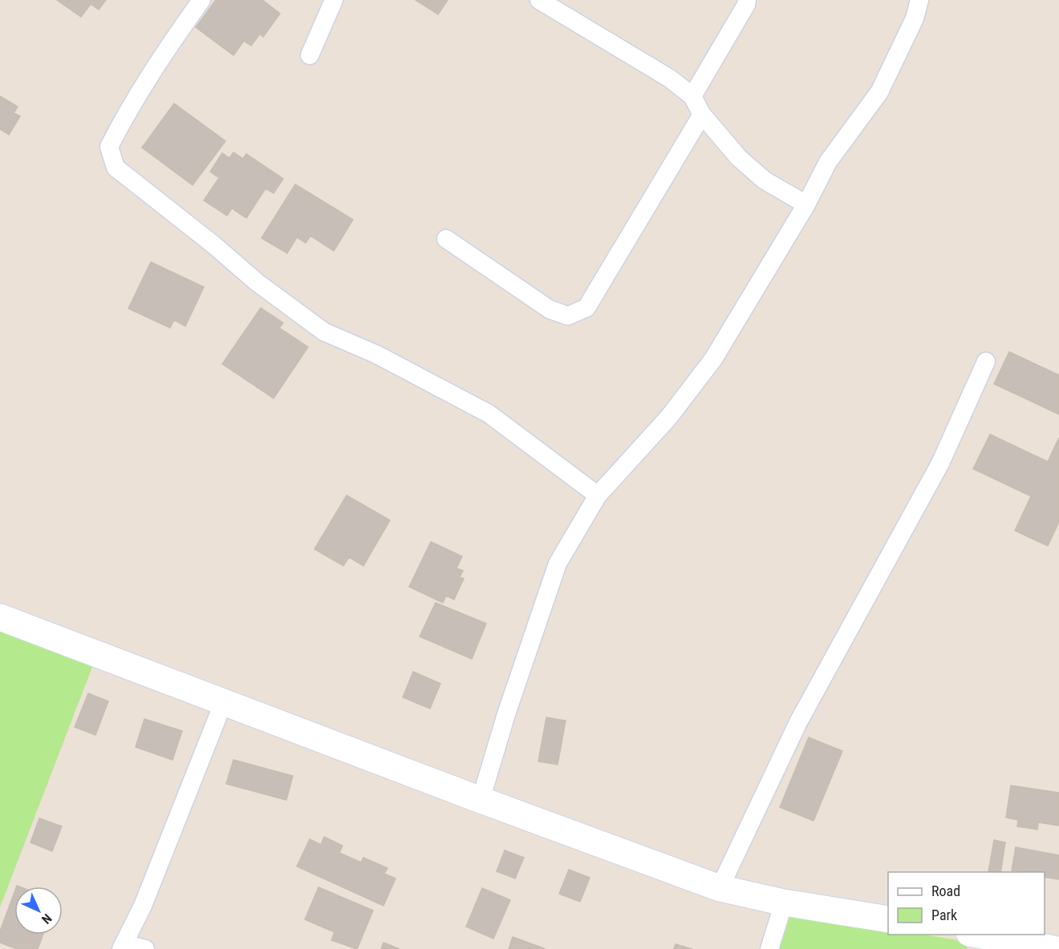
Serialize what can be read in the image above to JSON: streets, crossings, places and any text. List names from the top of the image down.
{
  "legend": ["Road", "Park"],
  "north": "bottom right"
}
